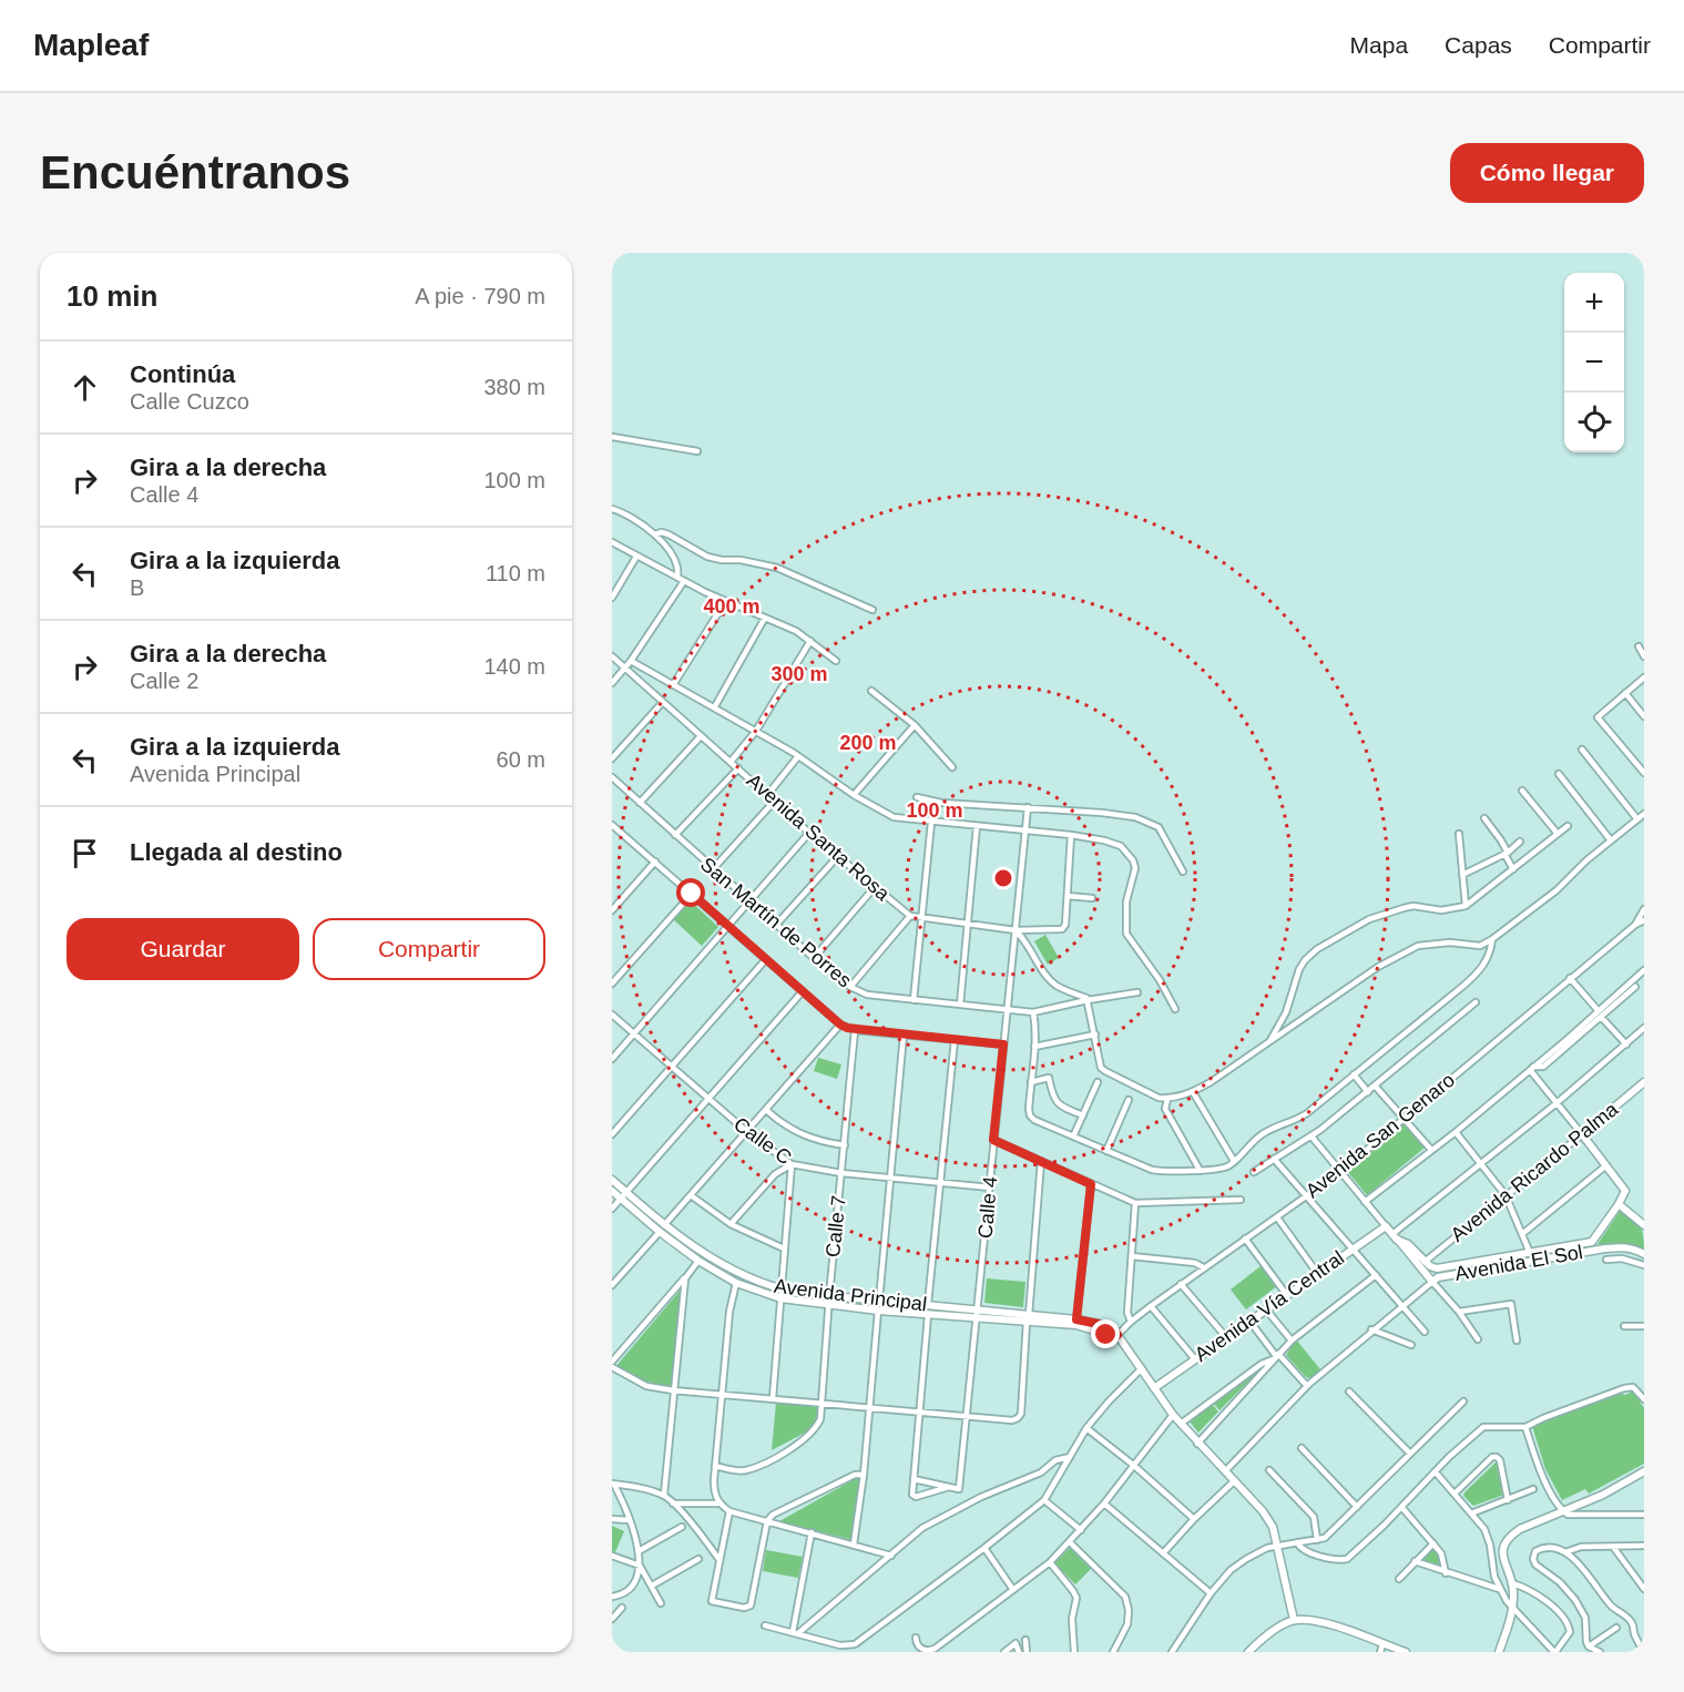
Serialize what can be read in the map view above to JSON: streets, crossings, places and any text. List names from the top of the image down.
{
  "streets": {
    "street": [
      "Avenida Santa Rosa",
      "San Martín de Porres",
      "Avenida San Genaro",
      "Calle C",
      "Avenida Ricardo Palma",
      "Calle 4",
      "Calle 7",
      "Avenida El Sol",
      "Avenida Principal",
      "Avenida Vía Central"
    ]
  },
  "crossings": [
    ["Avenida Santa Rosa", "Calle 4"],
    ["San Martín de Porres", "Calle 4"],
    ["Avenida San Genaro", "Avenida Principal"],
    ["Calle C", "Calle 4"],
    ["Calle C", "Calle 7"],
    ["Calle 4", "Avenida Principal"],
    ["Calle 7", "Avenida Principal"],
    ["Avenida El Sol", "Avenida Principal"],
    ["Avenida Principal", "Avenida Vía Central"]
  ],
  "page": {
    "header": "Mapleaf",
    "nav": ["Mapa", "Capas", "Compartir"],
    "buttons": [
      "Cómo llegar",
      ["Guardar", "Compartir"]
    ],
    "title": "Encuéntranos",
    "heading": ["10 min", "A pie · 790 m"],
    "map_buttons": ["+", "−"],
    "list": [
      ["Continúa", "Calle Cuzco", "380 m"],
      ["Gira a la derecha", "Calle 4", "100 m"],
      ["Gira a la izquierda", "B", "110 m"],
      ["Gira a la derecha", "Calle 2", "140 m"],
      ["Gira a la izquierda", "Avenida Principal", "60 m"],
      "Llegada al destino"
    ]
  },
  "rings": [
    "400 m",
    "300 m",
    "200 m",
    "100 m"
  ]
}
